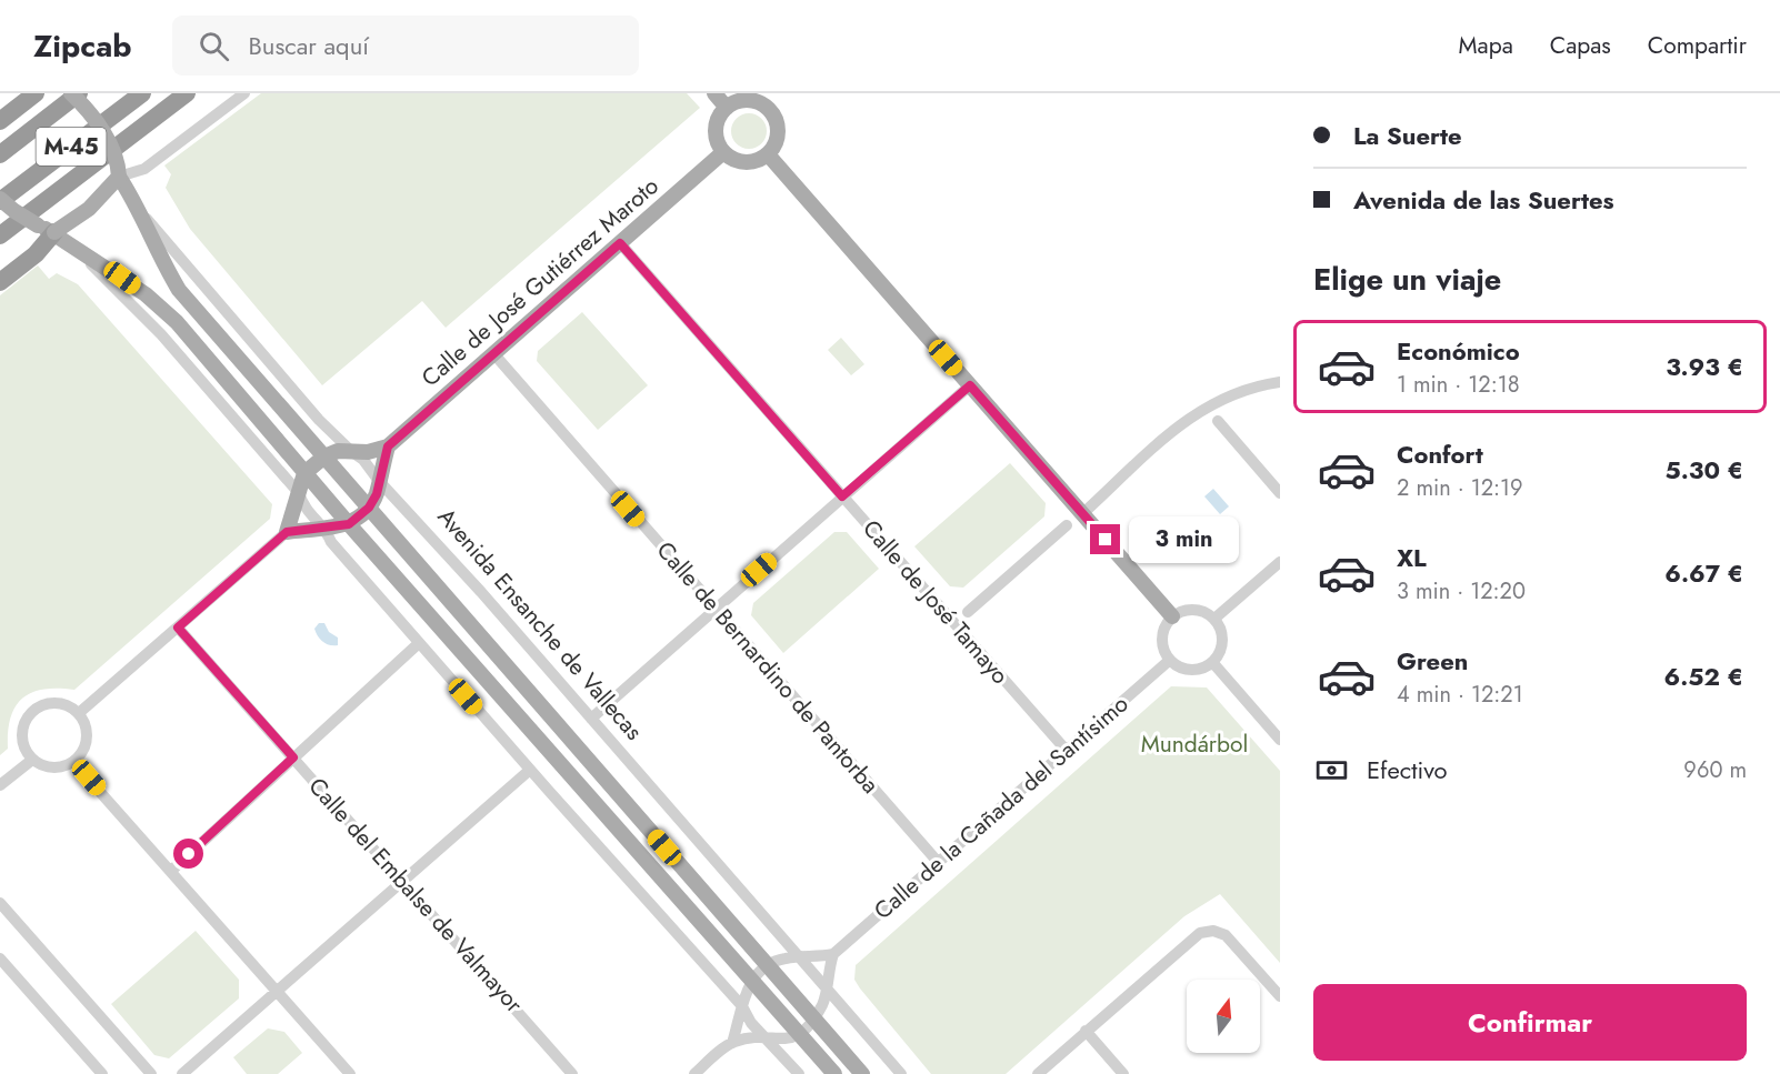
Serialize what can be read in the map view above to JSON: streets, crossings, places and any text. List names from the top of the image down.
{
  "streets": {
    "highway": ["M-45"],
    "main road": ["Calle de José Gutiérrez Maroto", "Avenida Ensanche de Vallecas"],
    "street": [
      "Calle de José Tamayo",
      "Calle de Bernardino de Pantorba",
      "Calle de la Cañada del Santísimo",
      "Calle del Embalse de Valmayor"
    ]
  },
  "crossings": [
    ["Calle de José Gutiérrez Maroto", "Calle de José Tamayo"],
    ["Calle de José Gutiérrez Maroto", "Calle de Bernardino de Pantorba"],
    ["Calle de José Tamayo", "Calle de la Cañada del Santísimo"],
    ["Calle de Bernardino de Pantorba", "Calle de la Cañada del Santísimo"]
  ],
  "parks": ["Mundárbol"],
  "north": "top",
  "page": {
    "header": "Zipcab",
    "search": "Buscar aquí",
    "nav": ["Mapa", "Capas", "Compartir"],
    "banner": ["La Suerte", "Avenida de las Suertes"],
    "heading": "Elige un viaje",
    "list": [
      {
        "name": "Económico",
        "note": "1 min · 12:18",
        "value": "3.93 €"
      },
      {
        "name": "Confort",
        "note": "2 min · 12:19",
        "value": "5.30 €"
      },
      {
        "name": "XL",
        "note": "3 min · 12:20",
        "value": "6.67 €"
      },
      {
        "name": "Green",
        "note": "4 min · 12:21",
        "value": "6.52 €"
      }
    ],
    "bubble": "3 min",
    "pay": ["Efectivo", "960 m"],
    "buttons": "Confirmar"
  }
}
